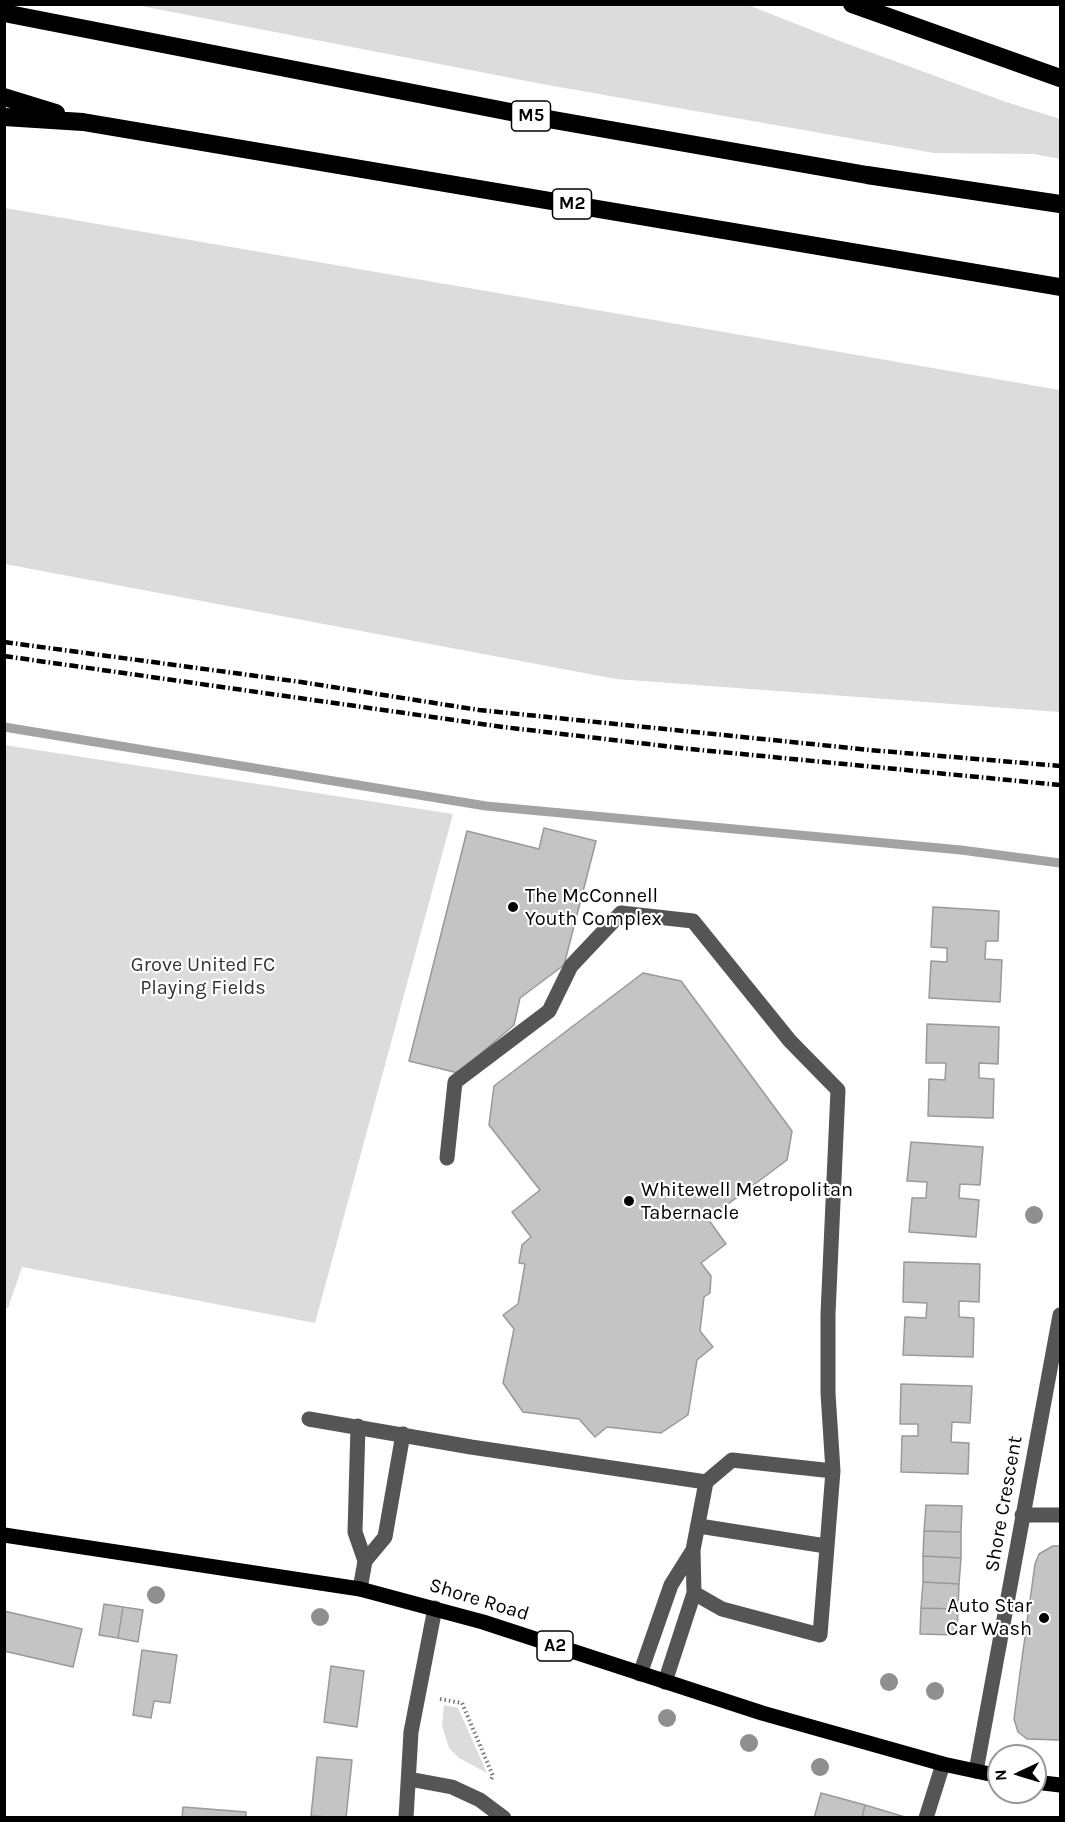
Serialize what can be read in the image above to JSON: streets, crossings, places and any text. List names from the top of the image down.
{
  "streets": {
    "highway": ["M5", "M2"],
    "main road": ["Shore Road", "A2"],
    "street": ["Shore Crescent"]
  },
  "crossings": [
    ["Shore Crescent", "Shore Road"]
  ],
  "parks": ["Grove United FC Playing Fields"],
  "places": ["The McConnell Youth Complex", "Whitewell Metropolitan Tabernacle", "Auto Star Car Wash"],
  "north": "left"
}
